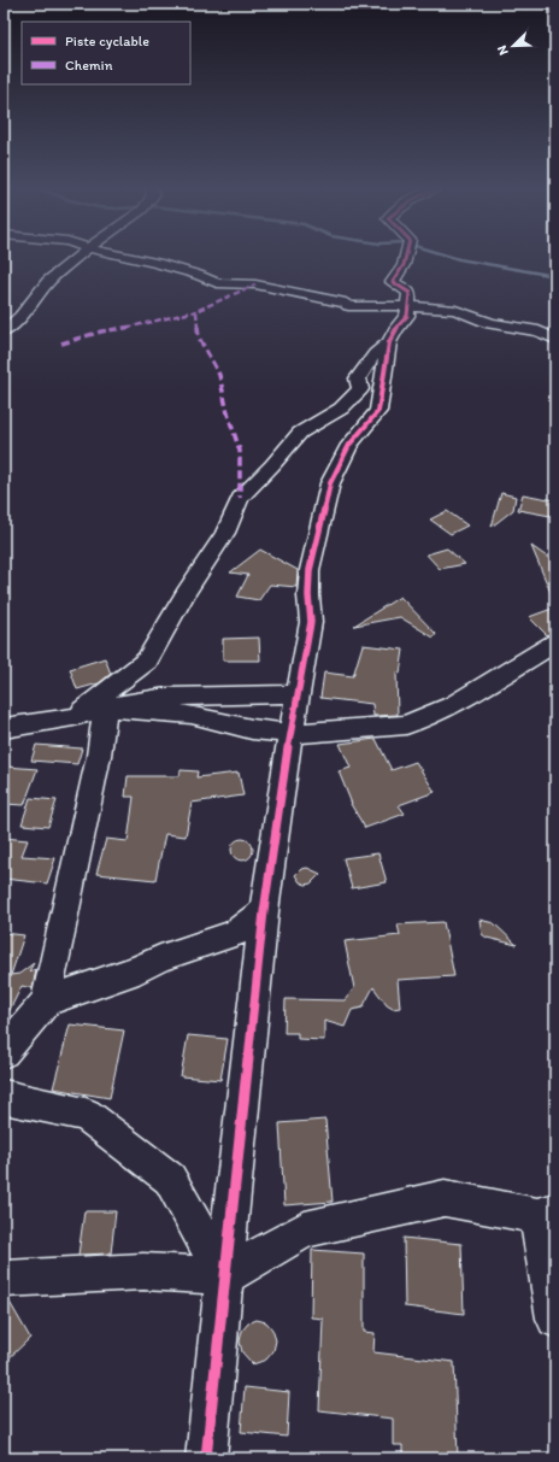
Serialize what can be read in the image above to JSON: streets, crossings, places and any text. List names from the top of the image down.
{
  "legend": ["Piste cyclable", "Chemin"],
  "north": "bottom left"
}
